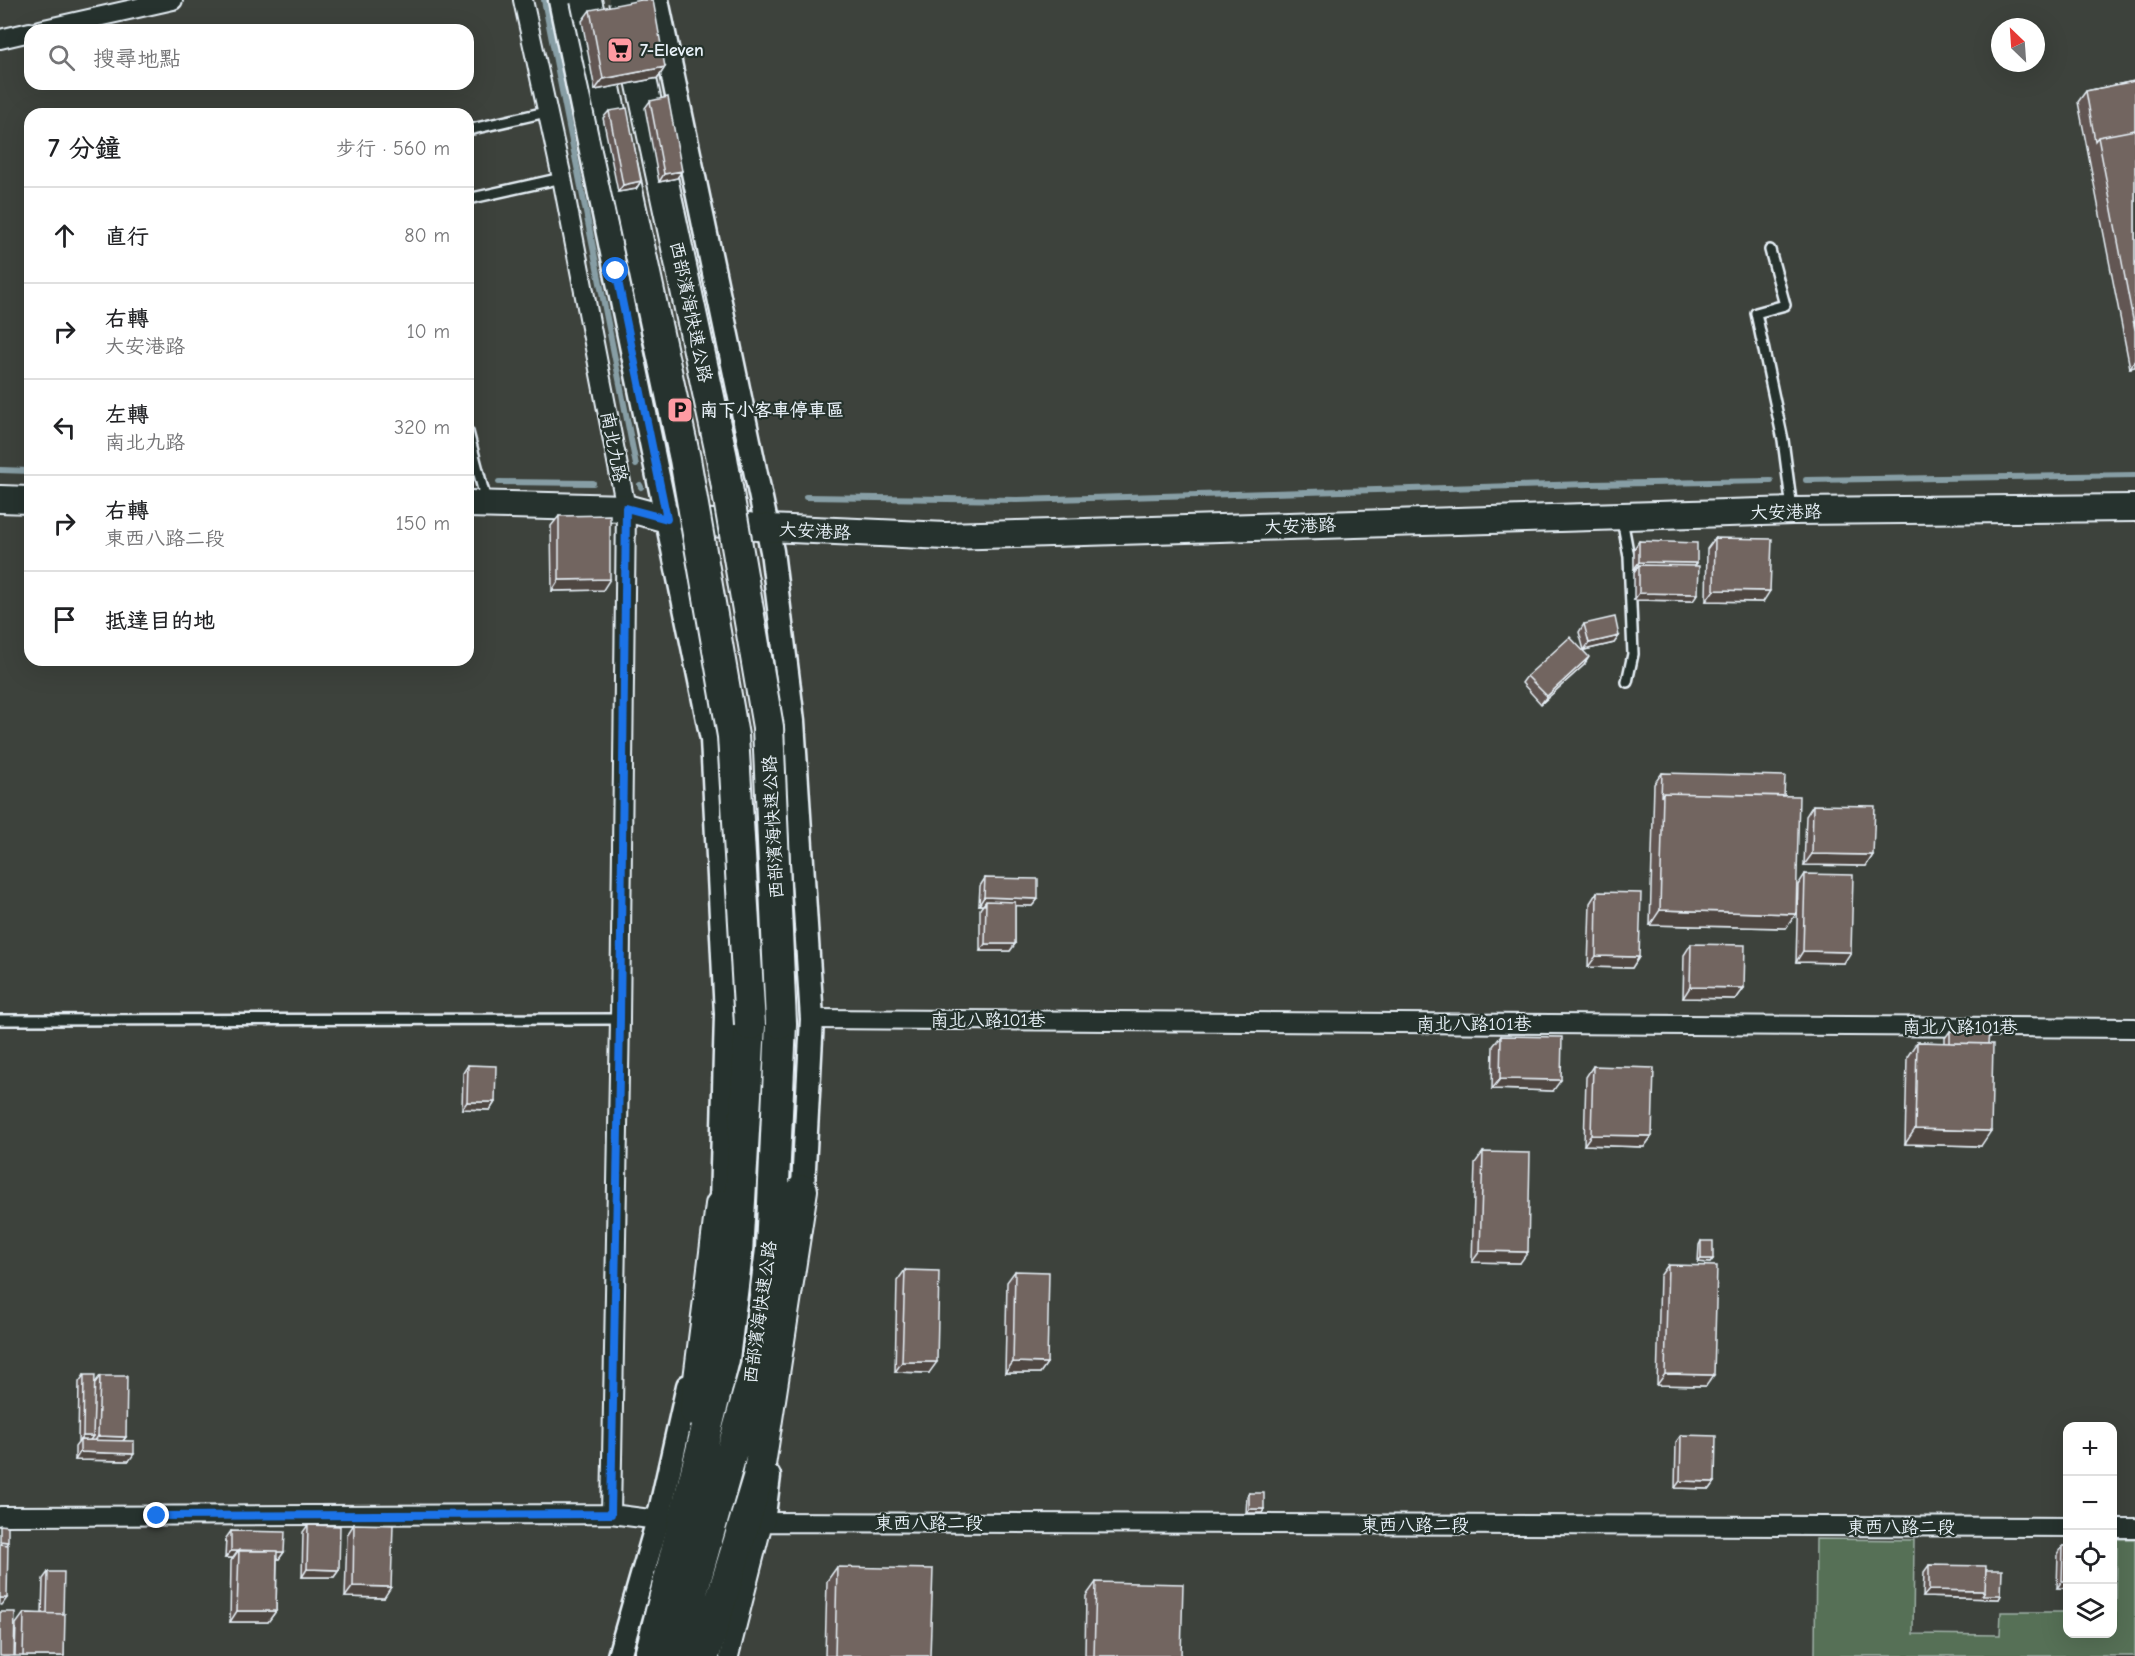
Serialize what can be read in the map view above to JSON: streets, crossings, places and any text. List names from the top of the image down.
{
  "streets": {
    "highway": ["西部濱海快速公路"],
    "main road": ["大安港路"],
    "street": ["南北九路", "南北八路101巷", "東西八路二段"]
  },
  "crossings": [
    ["南北九路", "大安港路"]
  ],
  "places": {
    "supermarket": ["7-Eleven"],
    "parking": ["南下小客車停車區"]
  },
  "north": "top left",
  "page": {
    "search": "搜尋地點",
    "heading": ["7 分鐘", "步行 · 560 m"],
    "list": [
      ["直行", "80 m"],
      ["右轉", "大安港路", "10 m"],
      ["左轉", "南北九路", "320 m"],
      ["右轉", "東西八路二段", "150 m"],
      "抵達目的地"
    ],
    "map_buttons": ["+", "−"]
  }
}
